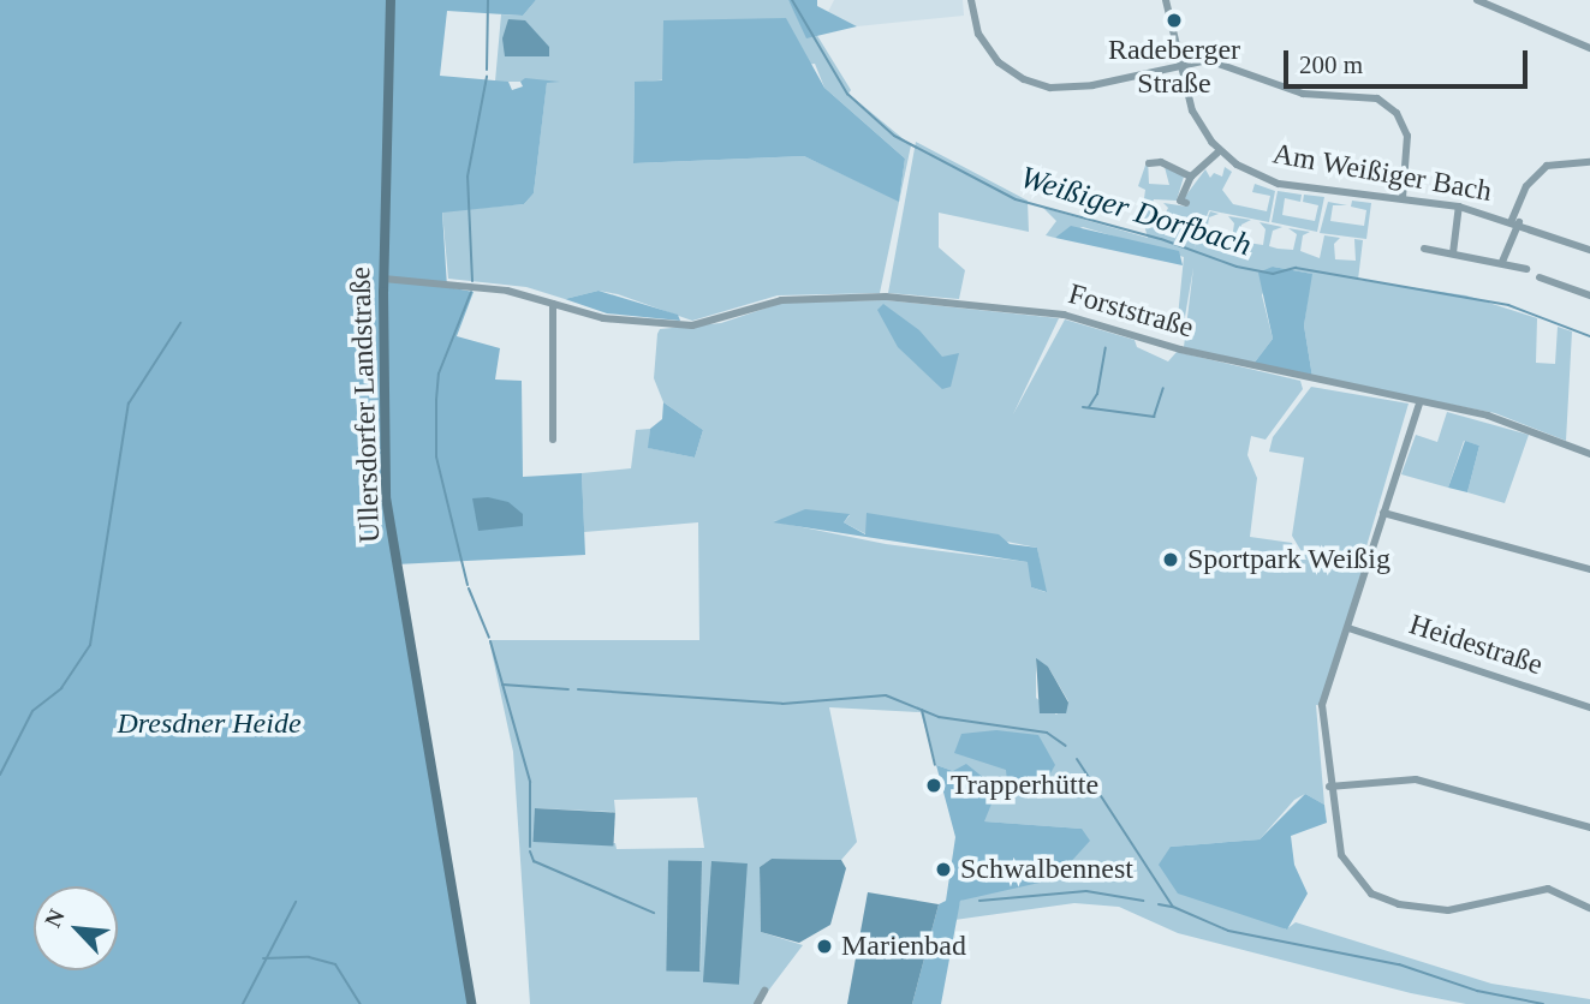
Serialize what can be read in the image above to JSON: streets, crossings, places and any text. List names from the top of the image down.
{
  "streets": {
    "main road": ["Ullersdorfer Landstraße"],
    "street": ["Am Weißiger Bach", "Forststraße", "Heidestraße"]
  },
  "crossings": [
    ["Forststraße", "Ullersdorfer Landstraße"]
  ],
  "water": ["Weißiger Dorfbach"],
  "parks": ["Dresdner Heide"],
  "places": [
    "Radeberger Straße",
    "Sportpark Weißig",
    "Trapperhütte",
    "Schwalbennest",
    "Marienbad"
  ],
  "scale_bar": "200 m",
  "north": "top left"
}
